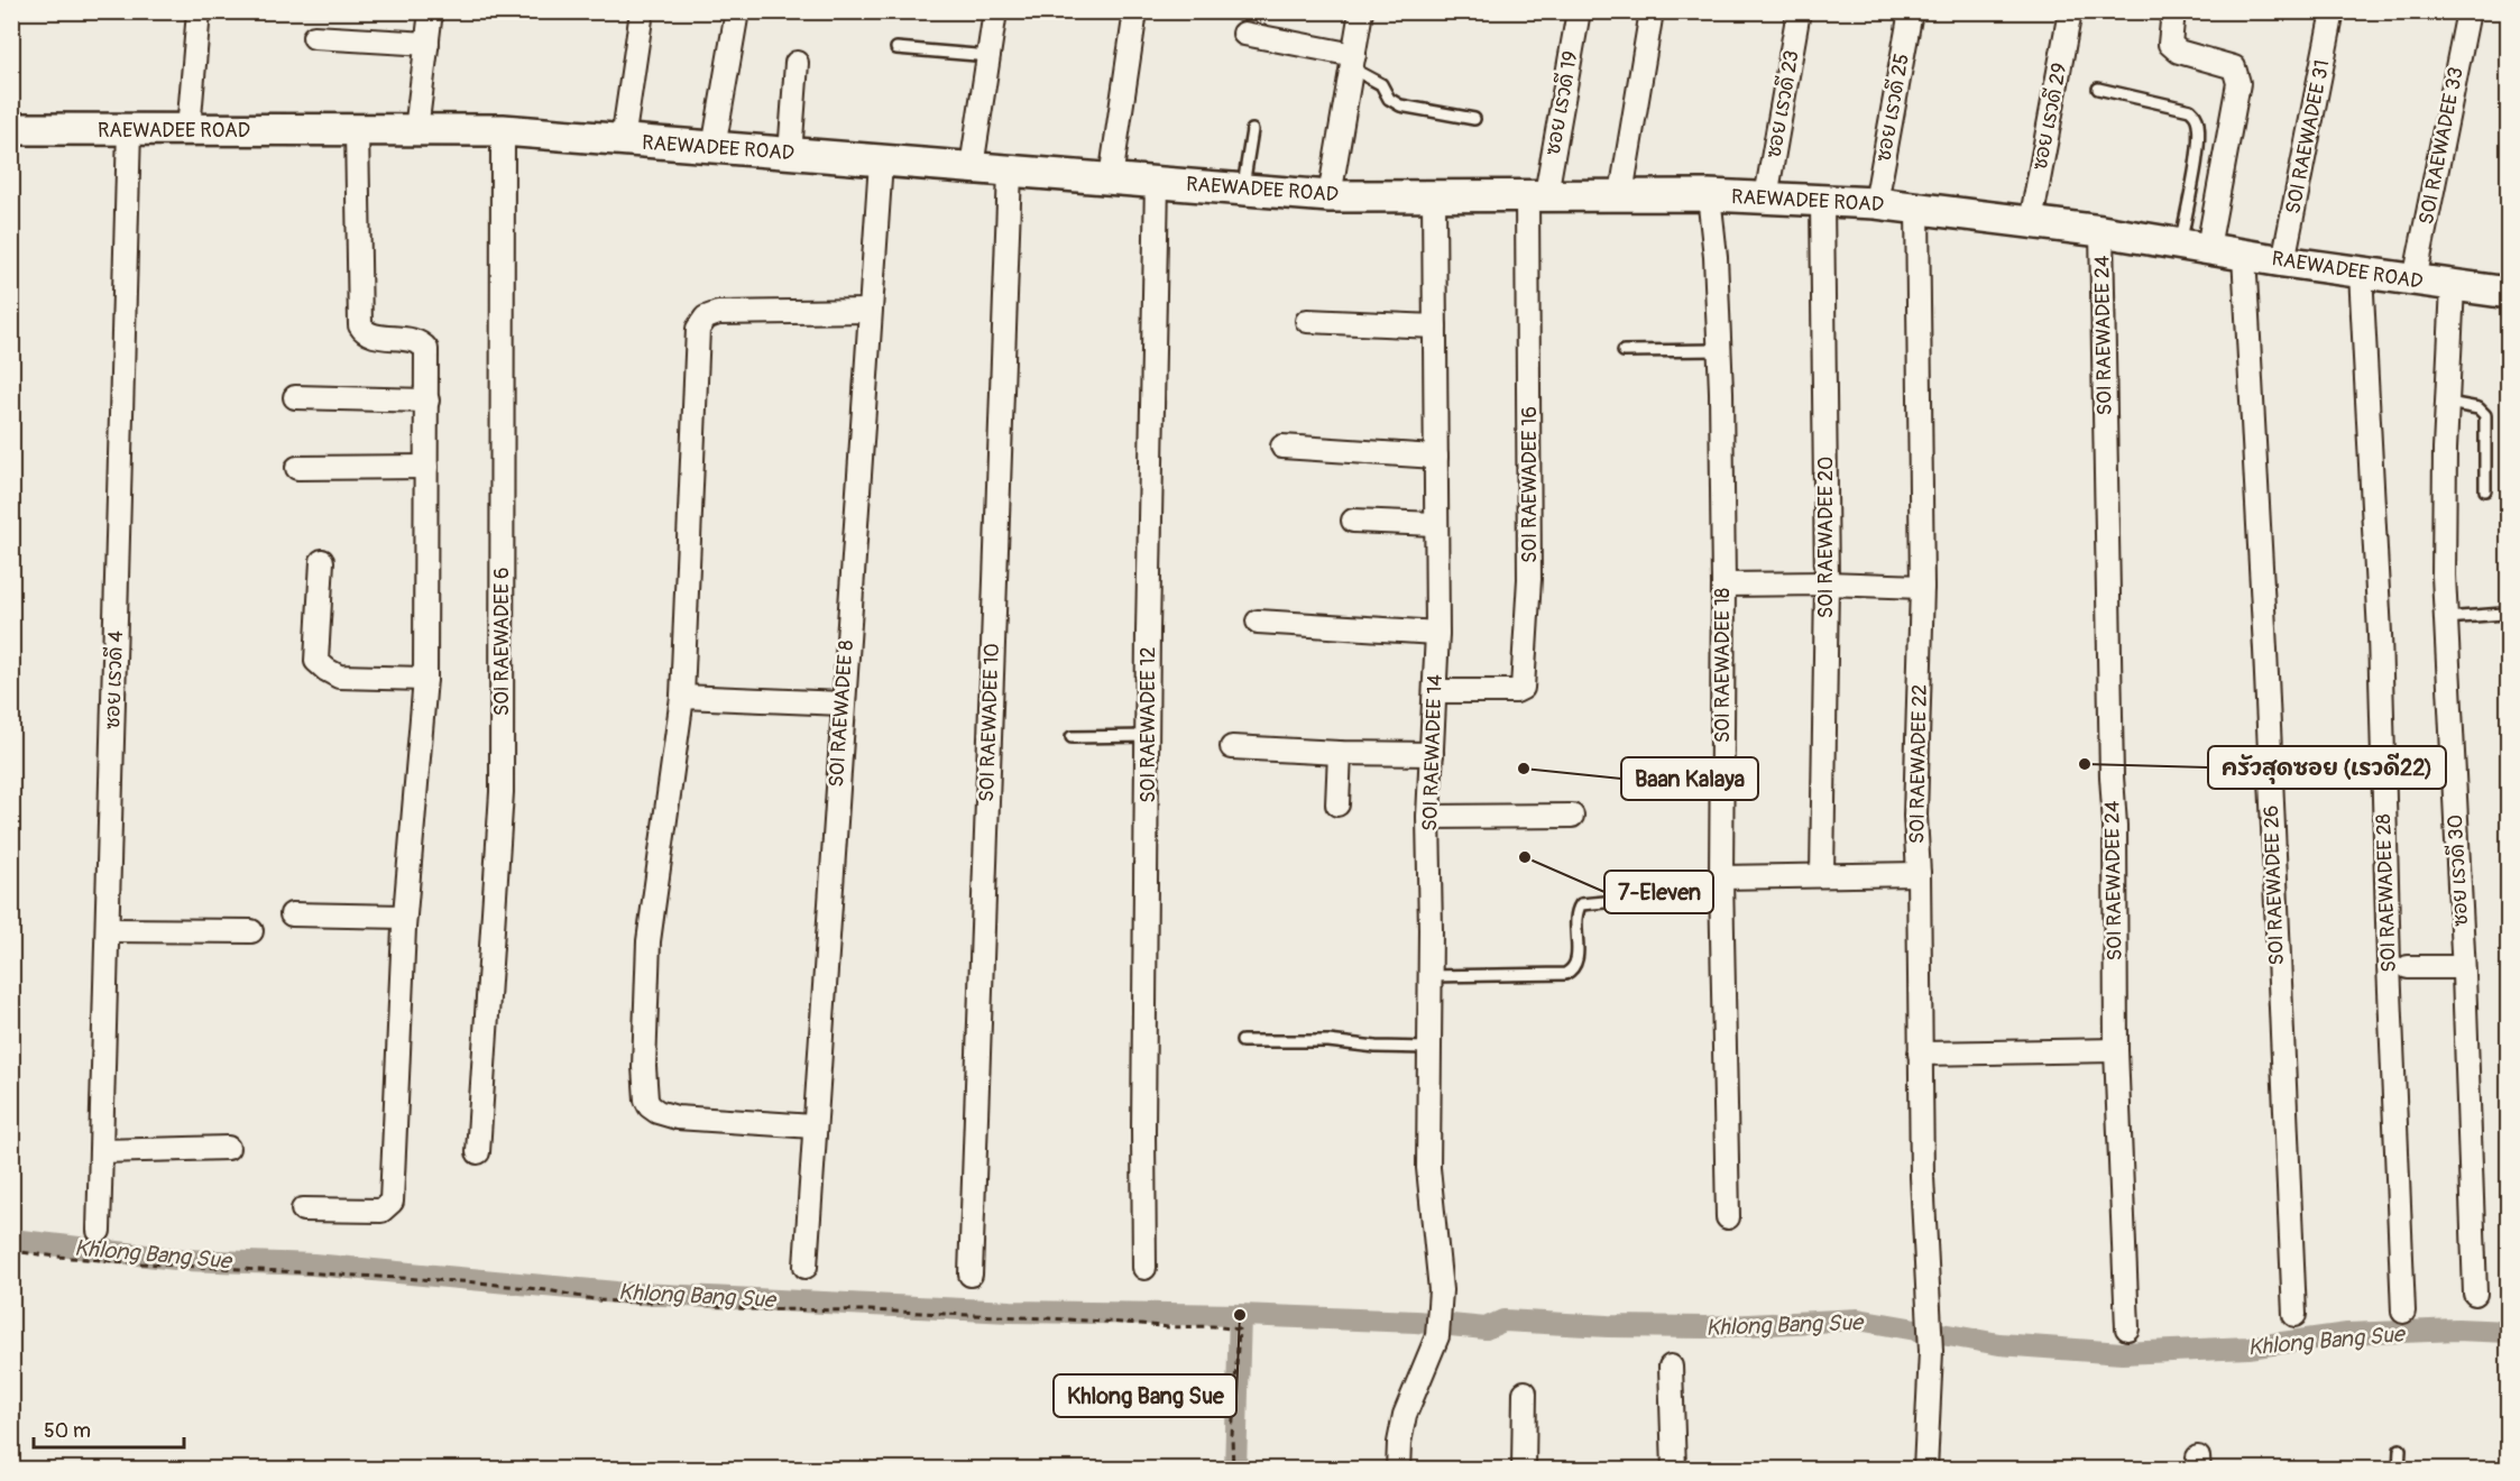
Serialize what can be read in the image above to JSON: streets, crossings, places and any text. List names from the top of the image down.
{
  "streets": {
    "street": [
      "ซอย เรวดี 19",
      "ซอย เรวดี 23",
      "ซอย เรวดี 25",
      "ซอย เรวดี 29",
      "RAEWADEE ROAD",
      "SOI RAEWADEE 31",
      "SOI RAEWADEE 33",
      "SOI RAEWADEE 24",
      "SOI RAEWADEE 16",
      "SOI RAEWADEE 20",
      "SOI RAEWADEE 6",
      "SOI RAEWADEE 18",
      "ซอย เรวดี 4",
      "SOI RAEWADEE 8",
      "SOI RAEWADEE 10",
      "SOI RAEWADEE 12",
      "SOI RAEWADEE 14",
      "SOI RAEWADEE 22",
      "ซอย เรวดี 30",
      "SOI RAEWADEE 26",
      "SOI RAEWADEE 28"
    ]
  },
  "crossings": [
    ["ซอย เรวดี 19", "RAEWADEE ROAD"],
    ["ซอย เรวดี 19", "SOI RAEWADEE 16"],
    ["ซอย เรวดี 23", "RAEWADEE ROAD"],
    ["ซอย เรวดี 25", "RAEWADEE ROAD"],
    ["ซอย เรวดี 29", "RAEWADEE ROAD"],
    ["RAEWADEE ROAD", "SOI RAEWADEE 31"],
    ["RAEWADEE ROAD", "SOI RAEWADEE 33"],
    ["RAEWADEE ROAD", "SOI RAEWADEE 24"],
    ["RAEWADEE ROAD", "SOI RAEWADEE 16"],
    ["RAEWADEE ROAD", "SOI RAEWADEE 20"],
    ["RAEWADEE ROAD", "SOI RAEWADEE 6"],
    ["RAEWADEE ROAD", "SOI RAEWADEE 18"],
    ["RAEWADEE ROAD", "ซอย เรวดี 4"],
    ["RAEWADEE ROAD", "SOI RAEWADEE 8"],
    ["RAEWADEE ROAD", "SOI RAEWADEE 10"],
    ["RAEWADEE ROAD", "SOI RAEWADEE 12"],
    ["RAEWADEE ROAD", "SOI RAEWADEE 14"],
    ["RAEWADEE ROAD", "SOI RAEWADEE 22"],
    ["RAEWADEE ROAD", "ซอย เรวดี 30"],
    ["RAEWADEE ROAD", "SOI RAEWADEE 26"],
    ["RAEWADEE ROAD", "SOI RAEWADEE 28"],
    ["SOI RAEWADEE 16", "SOI RAEWADEE 14"]
  ],
  "water": ["Khlong Bang Sue"],
  "places": [
    "ครัวสุดซอย (เรวดี22)",
    "Baan Kalaya",
    "7-Eleven",
    "Khlong Bang Sue"
  ],
  "scale_bar": "50 m"
}
